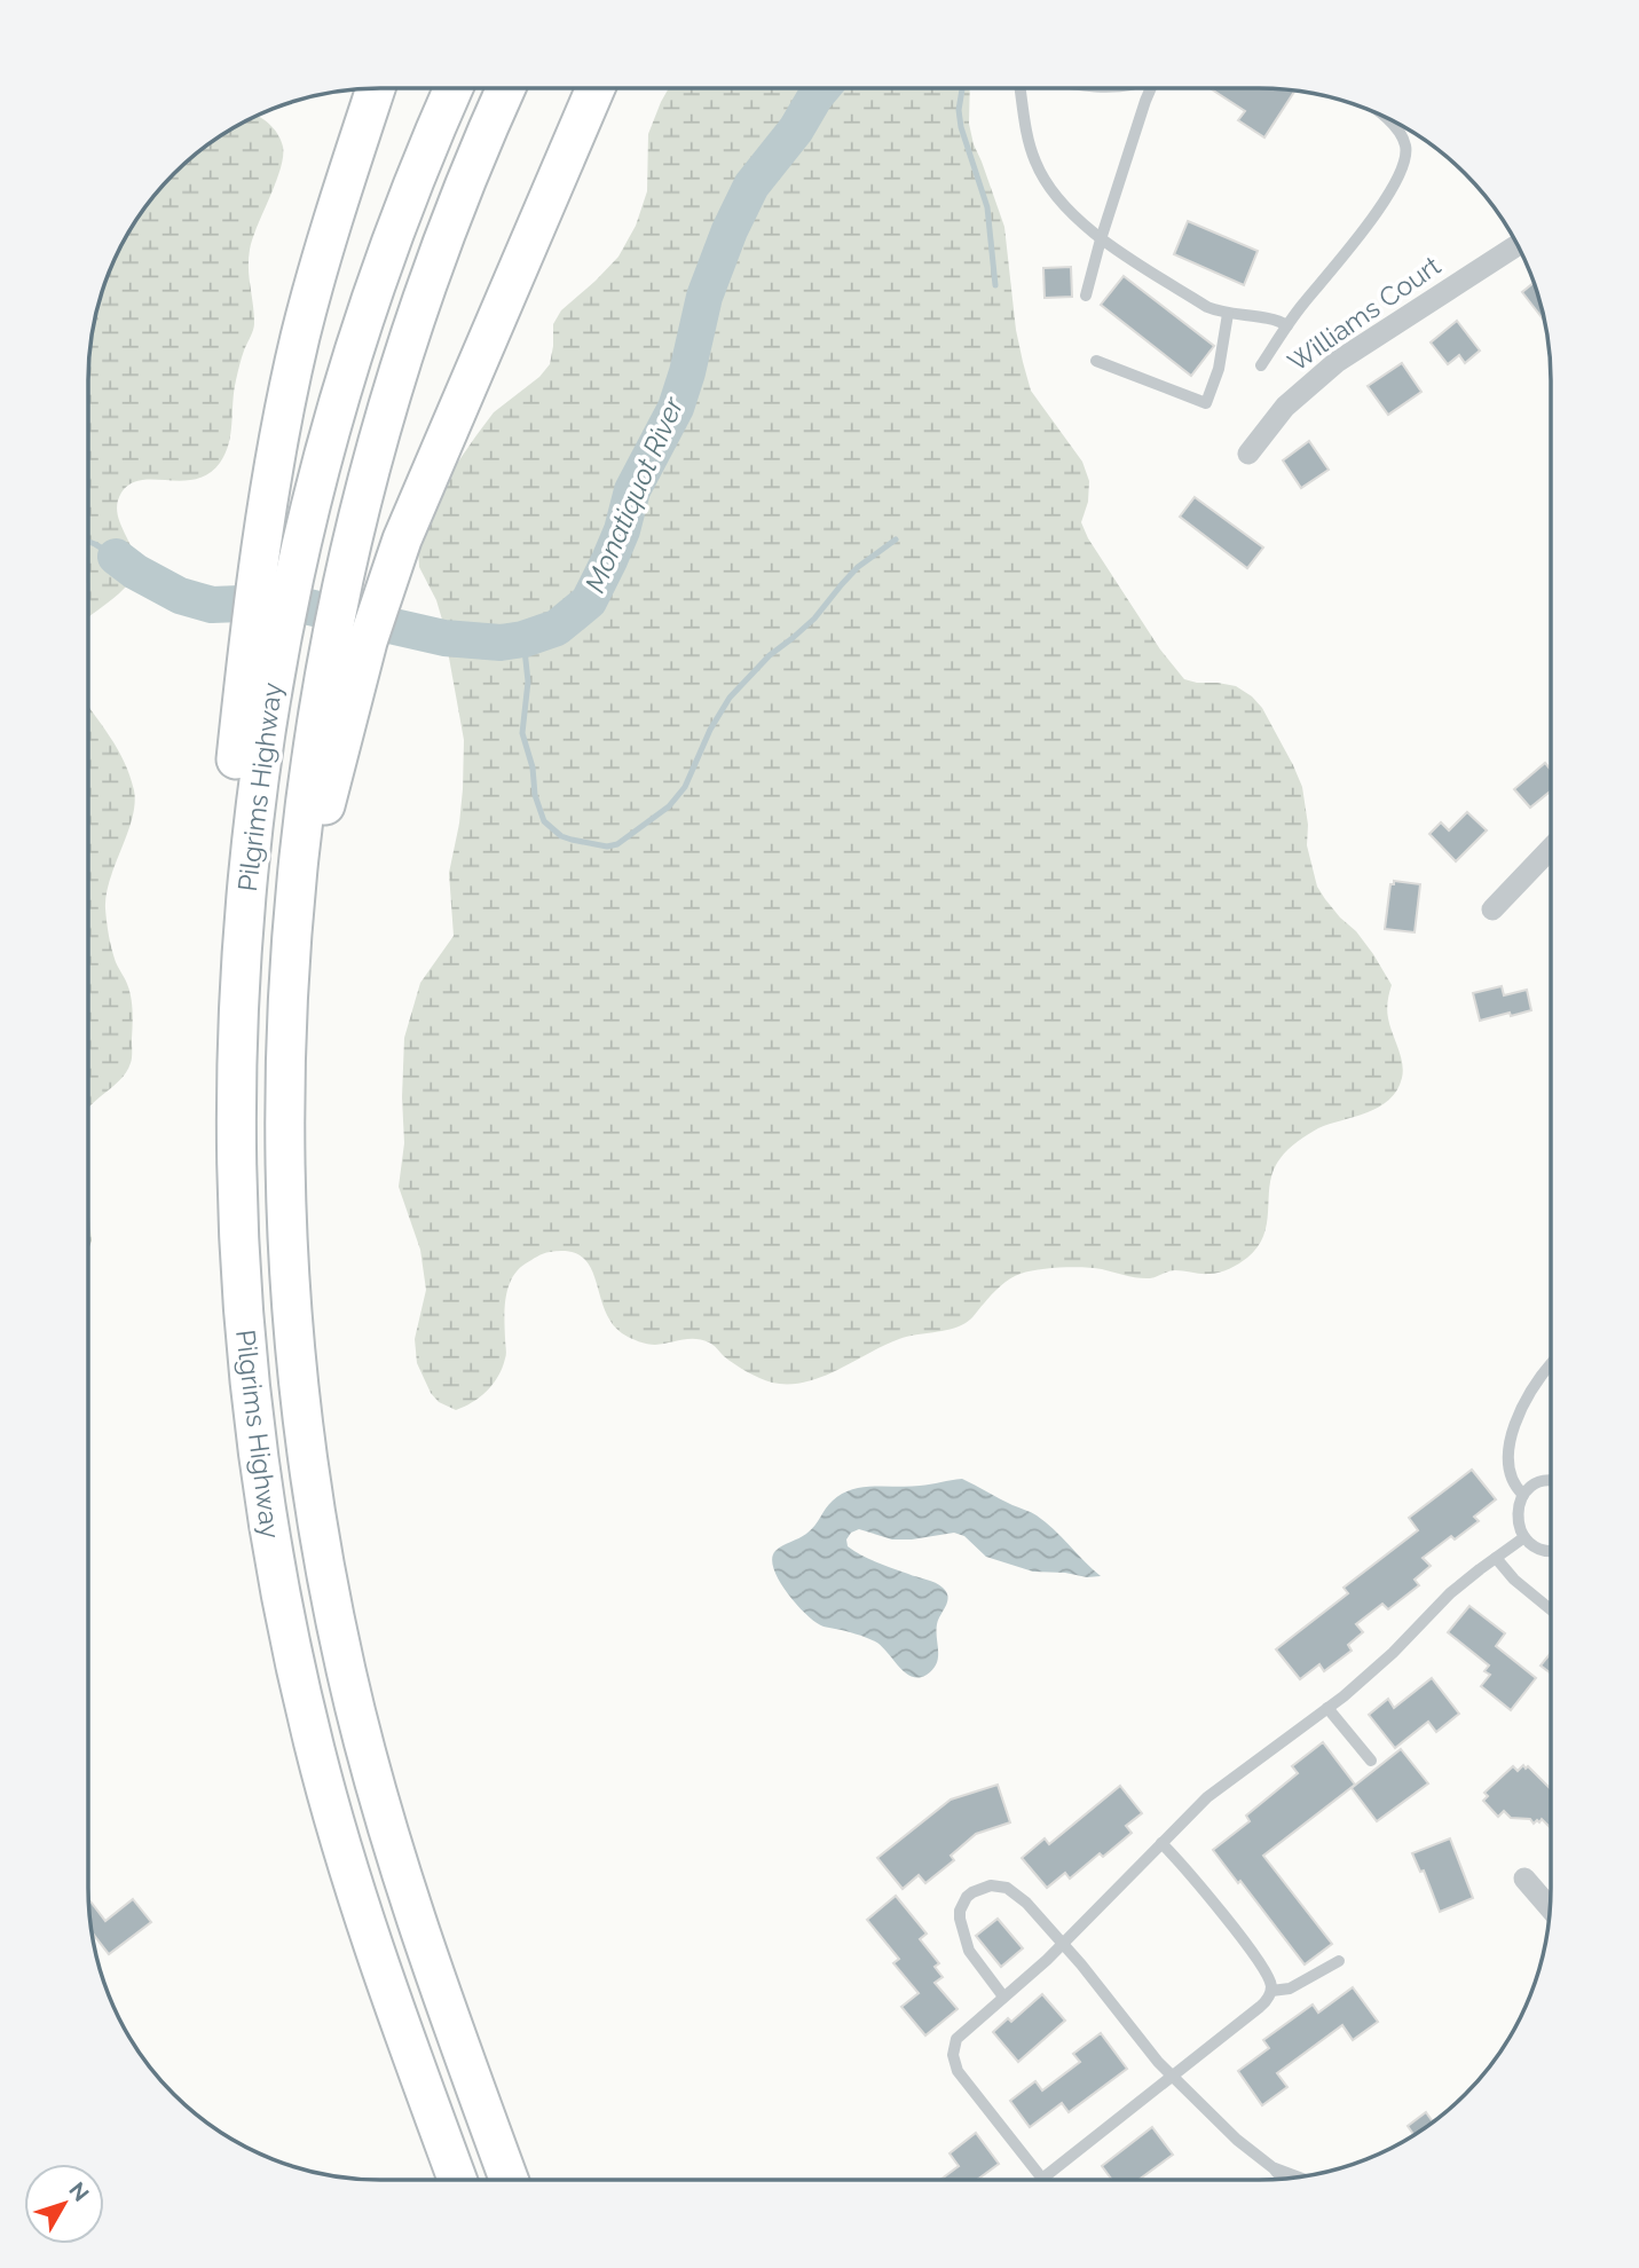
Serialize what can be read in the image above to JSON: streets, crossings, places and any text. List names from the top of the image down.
{
  "streets": {
    "highway": ["Pilgrims Highway"],
    "street": ["Williams Court"]
  },
  "water": ["Monatiquot River"],
  "north": "top right"
}
